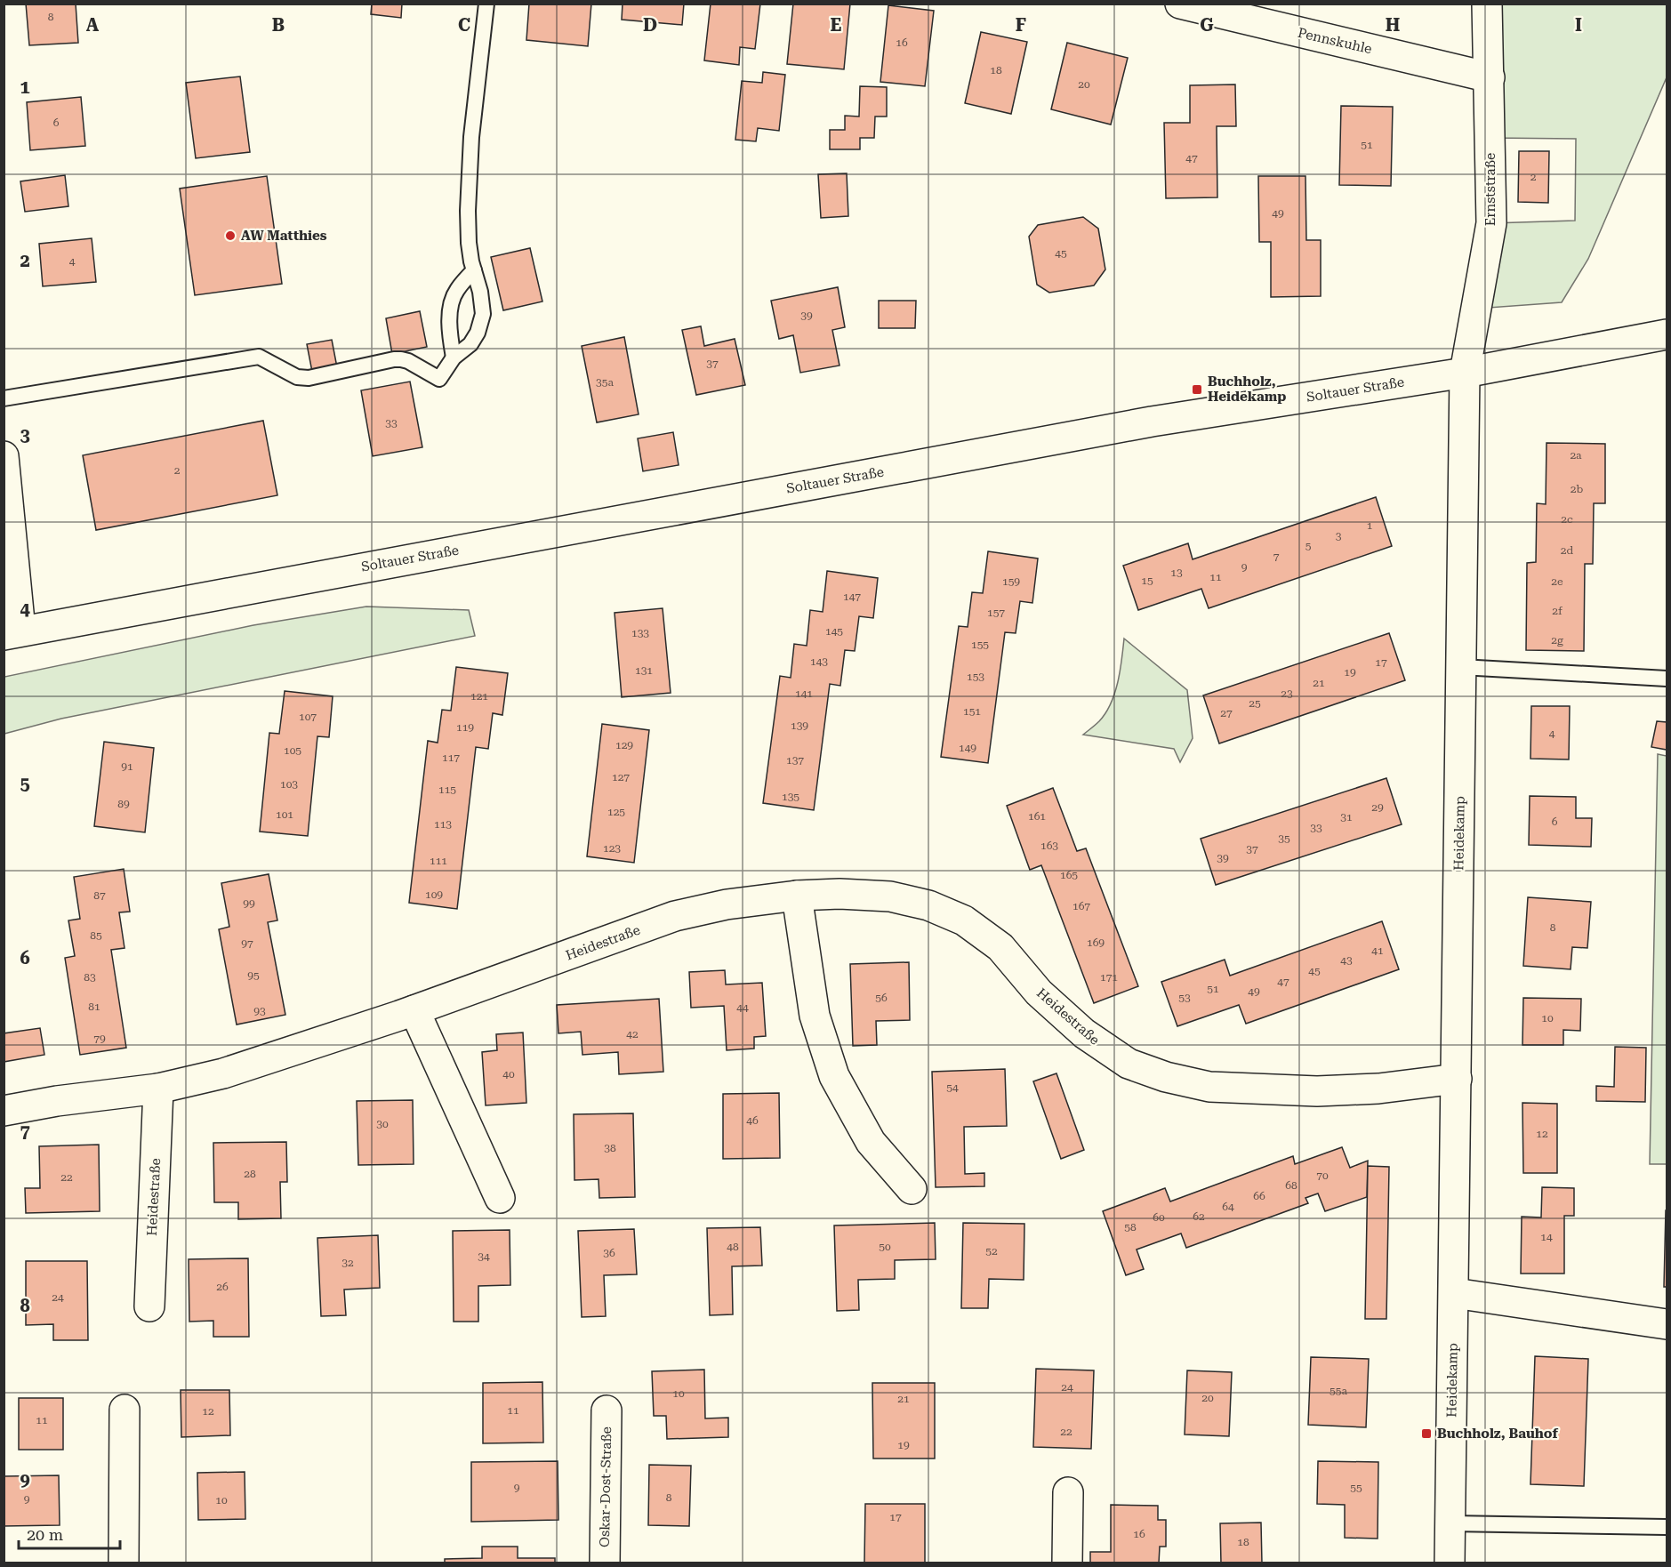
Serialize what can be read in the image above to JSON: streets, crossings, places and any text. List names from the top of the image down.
{
  "streets": {
    "street": [
      "Pennskuhle",
      "Ernststraße",
      "Soltauer Straße",
      "Heidekamp",
      "Heidestraße",
      "Oskar-Dost-Straße"
    ]
  },
  "crossings": [
    ["Pennskuhle", "Ernststraße"],
    ["Ernststraße", "Soltauer Straße"],
    ["Ernststraße", "Heidekamp"],
    ["Soltauer Straße", "Heidekamp"],
    ["Heidekamp", "Heidestraße"]
  ],
  "places": {
    "other": ["AW Matthies"],
    "transit": ["Buchholz, Heidekamp", "Buchholz, Bauhof"]
  },
  "house_numbers": [
    "8",
    "16",
    "18",
    "20",
    "6",
    "51",
    "47",
    "2",
    "49",
    "45",
    "4",
    "39",
    "37",
    "35a",
    "33",
    "2a",
    "2",
    "2b",
    "2c",
    "1",
    "3",
    "5",
    "2d",
    "7",
    "9",
    "13",
    "11",
    "15",
    "159",
    "2e",
    "147",
    "2f",
    "157",
    "145",
    "133",
    "2g",
    "155",
    "143",
    "17",
    "131",
    "19",
    "153",
    "21",
    "141",
    "23",
    "121",
    "25",
    "151",
    "27",
    "107",
    "139",
    "119",
    "4",
    "129",
    "149",
    "105",
    "117",
    "137",
    "91",
    "127",
    "103",
    "115",
    "135",
    "89",
    "29",
    "125",
    "101",
    "161",
    "31",
    "6",
    "113",
    "33",
    "35",
    "163",
    "123",
    "37",
    "39",
    "111",
    "165",
    "109",
    "87",
    "99",
    "167",
    "8",
    "85",
    "169",
    "97",
    "41",
    "43",
    "45",
    "95",
    "83",
    "171",
    "47",
    "51",
    "49",
    "56",
    "53",
    "81",
    "44",
    "93",
    "10",
    "42",
    "79",
    "40",
    "54",
    "46",
    "30",
    "12",
    "38",
    "28",
    "70",
    "22",
    "68",
    "66",
    "64",
    "62",
    "60",
    "58",
    "14",
    "48",
    "50",
    "52",
    "36",
    "34",
    "32",
    "26",
    "24",
    "24",
    "55a",
    "10",
    "20",
    "21",
    "11",
    "12",
    "11",
    "22",
    "19",
    "9",
    "55",
    "8",
    "9",
    "10",
    "17",
    "16",
    "18"
  ],
  "scale_bar": "20 m",
  "grid": {
    "columns": [
      "A",
      "B",
      "C",
      "D",
      "E",
      "F",
      "G",
      "H",
      "I"
    ],
    "rows": [
      "1",
      "2",
      "3",
      "4",
      "5",
      "6",
      "7",
      "8",
      "9"
    ]
  }
}
